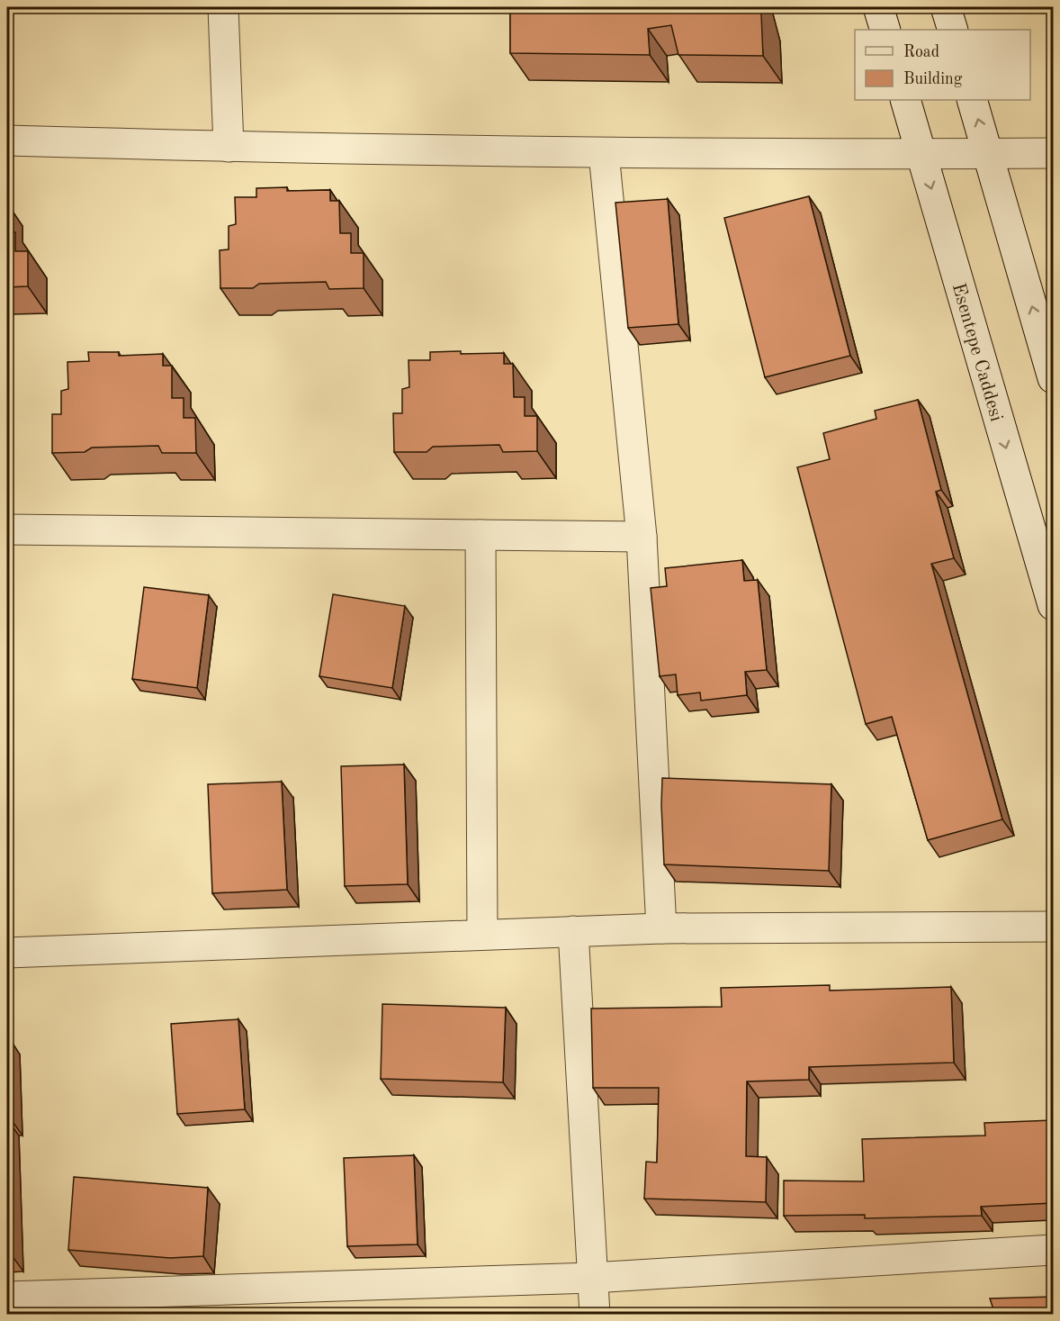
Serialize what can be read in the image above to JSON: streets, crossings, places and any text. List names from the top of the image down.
{
  "streets": {
    "street": ["Esentepe Caddesi"]
  },
  "legend": ["Road", "Building"]
}
